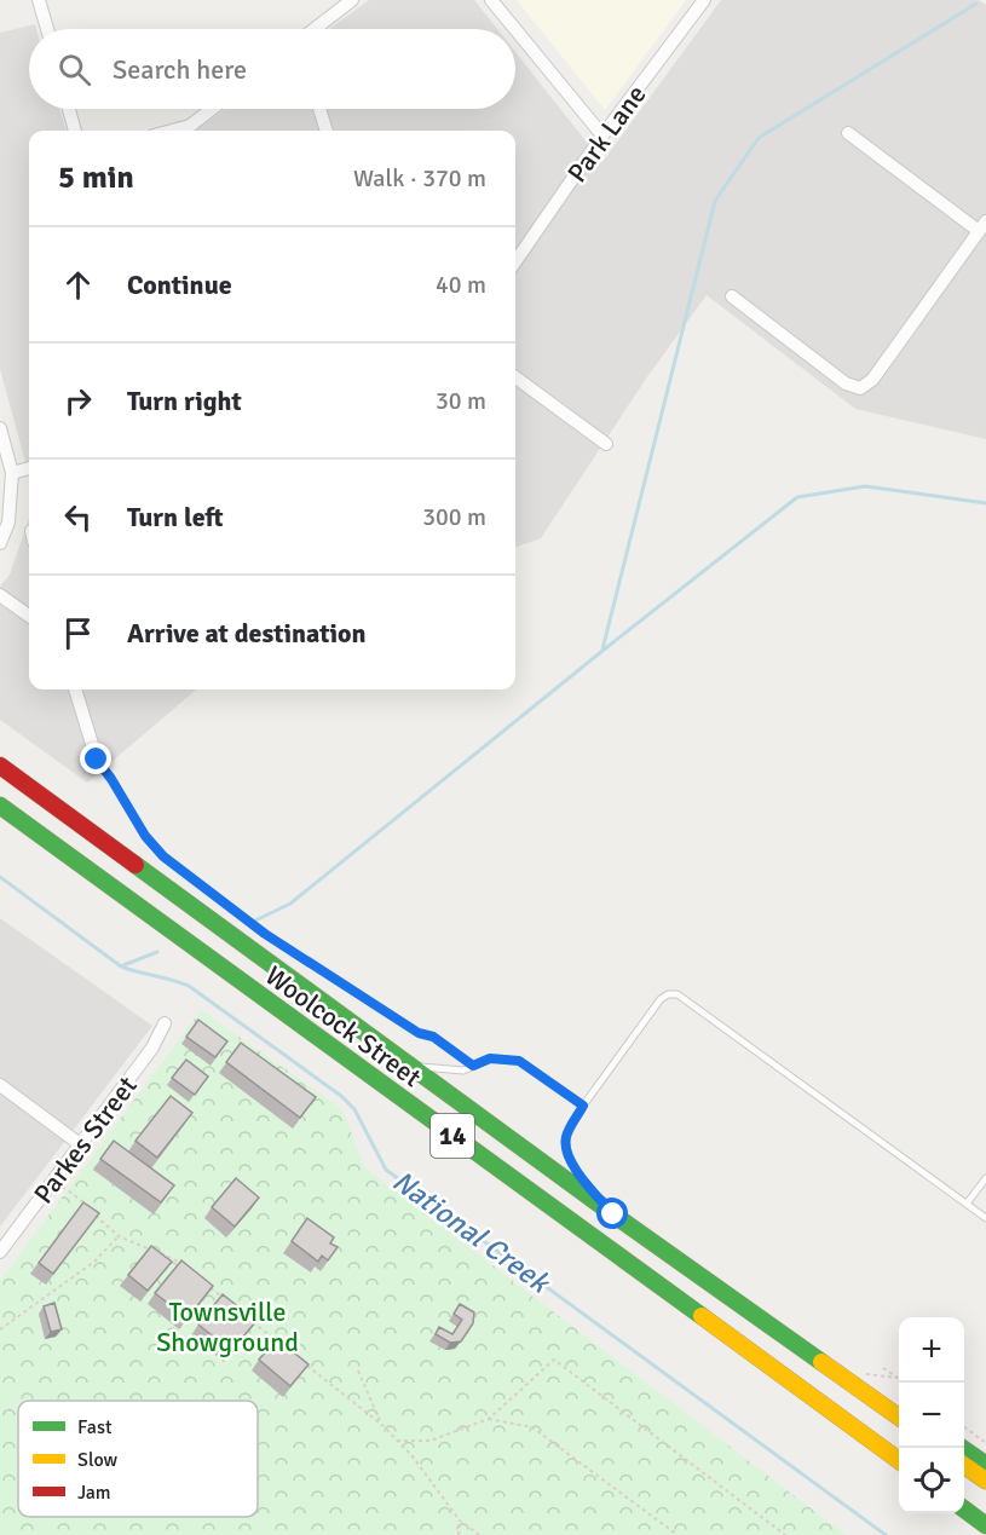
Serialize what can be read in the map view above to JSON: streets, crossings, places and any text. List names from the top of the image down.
{
  "streets": {
    "main road": ["Woolcock Street", "14"],
    "street": ["Park Lane", "Parkes Street"]
  },
  "water": ["National Creek"],
  "parks": ["Townsville Showground"],
  "legend": ["Fast", "Slow", "Jam"],
  "page": {
    "search": "Search here",
    "heading": ["5 min", "Walk · 370 m"],
    "list": [
      ["Continue", "40 m"],
      ["Turn right", "30 m"],
      ["Turn left", "300 m"],
      "Arrive at destination"
    ],
    "map_buttons": ["+", "−"]
  }
}
